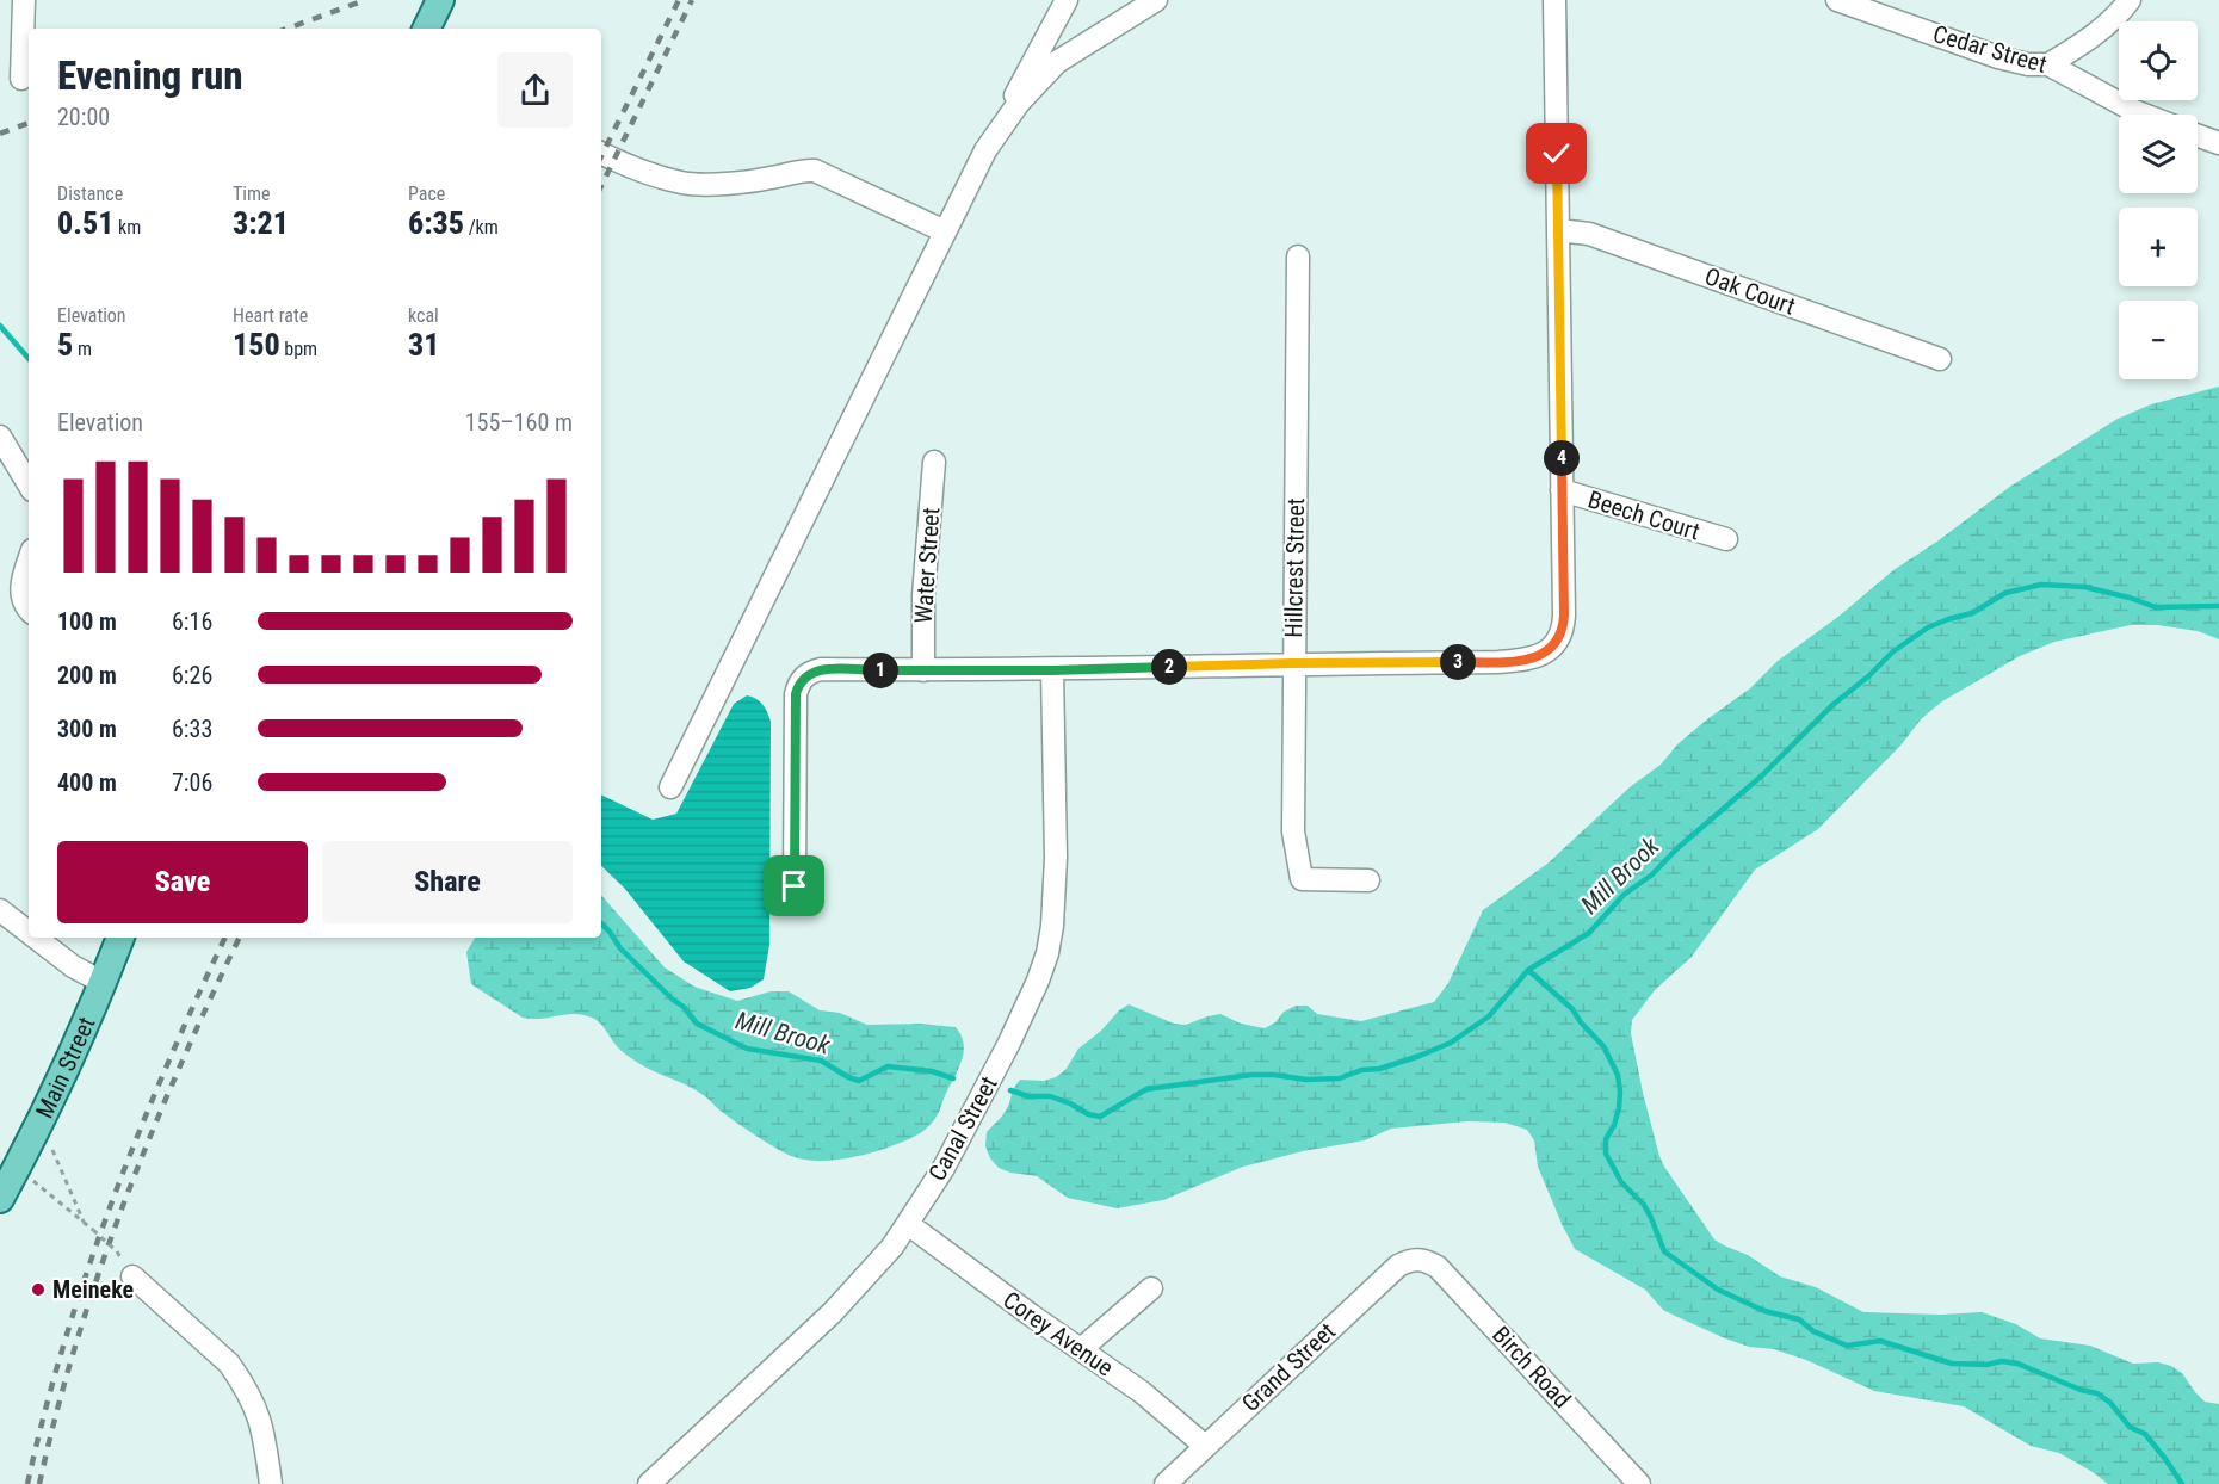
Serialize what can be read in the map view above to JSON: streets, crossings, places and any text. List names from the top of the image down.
{
  "streets": {
    "main road": ["Main Street"],
    "street": [
      "Cedar Street",
      "Oak Court",
      "Beech Court",
      "Water Street",
      "Hillcrest Street",
      "Canal Street",
      "Corey Avenue",
      "Grand Street",
      "Birch Road"
    ]
  },
  "crossings": [
    ["Canal Street", "Corey Avenue"],
    ["Corey Avenue", "Grand Street"],
    ["Grand Street", "Birch Road"]
  ],
  "water": ["Mill Brook"],
  "places": ["Meineke"],
  "page": {
    "map_buttons": ["+", "−"],
    "heading": ["Evening run", "20:00"],
    "stats": [
      ["Distance", "0.51 km"],
      ["Time", "3:21"],
      ["Pace", "6:35 /km"],
      ["Elevation", "5 m"],
      ["Heart rate", "150 bpm"],
      ["kcal", "31"]
    ],
    "chart": ["Elevation", "155–160 m"],
    "pins": [
      "4",
      "3",
      "2",
      "1"
    ],
    "list": [
      {
        "name": "100 m",
        "note": "6:16"
      },
      {
        "name": "200 m",
        "note": "6:26"
      },
      {
        "name": "300 m",
        "note": "6:33"
      },
      {
        "name": "400 m",
        "note": "7:06"
      }
    ],
    "buttons": ["Save", "Share"]
  }
}
